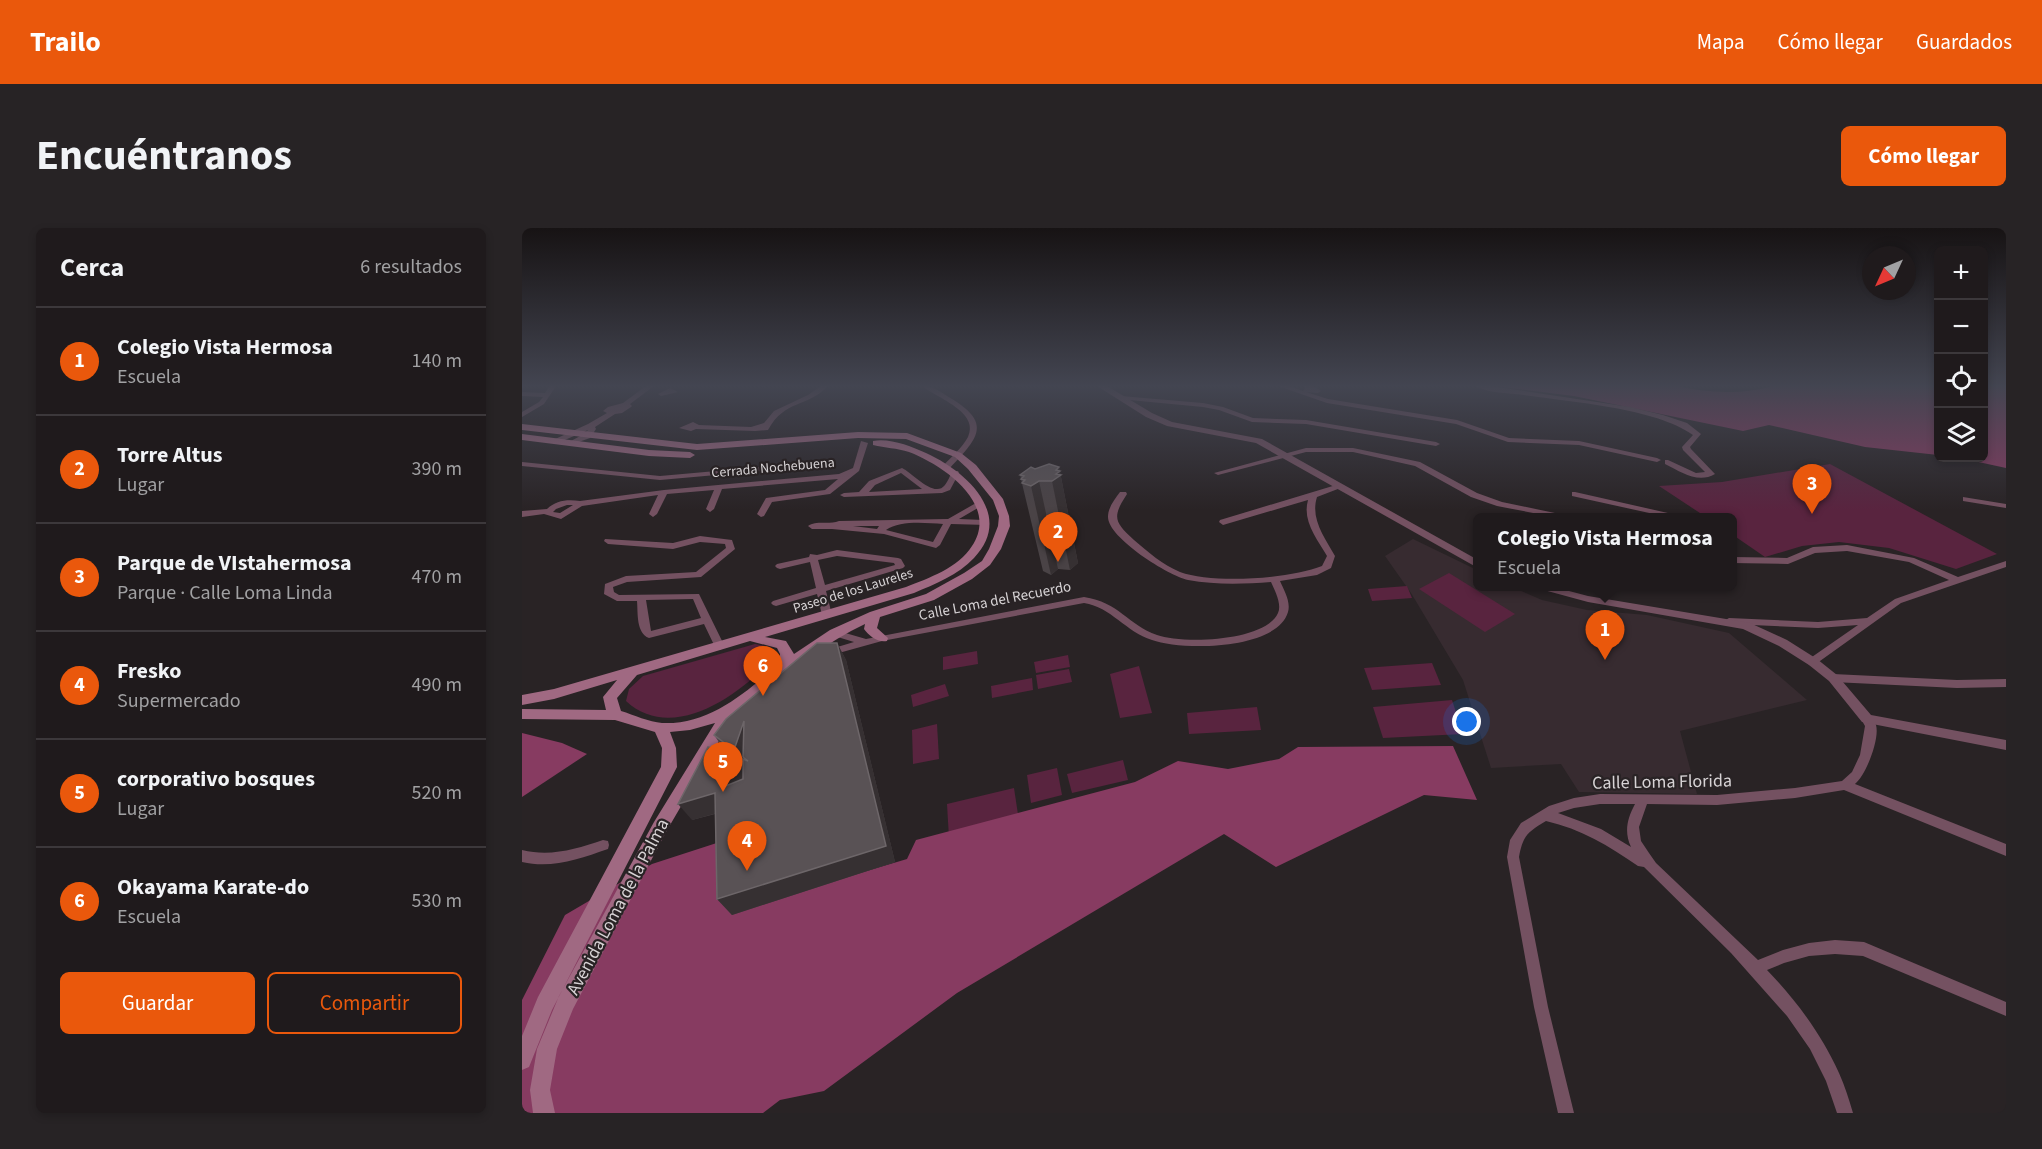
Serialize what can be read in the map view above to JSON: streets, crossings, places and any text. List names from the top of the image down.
{
  "streets": {
    "main road": ["Paseo de los Laureles", "Avenida Loma de la Palma"],
    "street": ["Cerrada Nochebuena", "Calle Loma del Recuerdo", "Calle Loma Florida"]
  },
  "crossings": [
    ["Cerrada Nochebuena", "Paseo de los Laureles"],
    ["Paseo de los Laureles", "Calle Loma del Recuerdo"],
    ["Paseo de los Laureles", "Avenida Loma de la Palma"]
  ],
  "north": "bottom left",
  "page": {
    "header": "Trailo",
    "nav": ["Mapa", "Cómo llegar", "Guardados"],
    "title": "Encuéntranos",
    "buttons": [
      "Cómo llegar",
      ["Guardar", "Compartir"]
    ],
    "heading": ["Cerca", "6 resultados"],
    "map_buttons": ["+", "−"],
    "list": [
      {
        "mark": "1",
        "name": "Colegio Vista Hermosa",
        "note": "Escuela",
        "value": "140 m"
      },
      {
        "mark": "2",
        "name": "Torre Altus",
        "note": "Lugar",
        "value": "390 m"
      },
      {
        "mark": "3",
        "name": "Parque de VIstahermosa",
        "note": "Parque · Calle Loma Linda",
        "value": "470 m"
      },
      {
        "mark": "4",
        "name": "Fresko",
        "note": "Supermercado",
        "value": "490 m"
      },
      {
        "mark": "5",
        "name": "corporativo bosques",
        "note": "Lugar",
        "value": "520 m"
      },
      {
        "mark": "6",
        "name": "Okayama Karate-do",
        "note": "Escuela",
        "value": "530 m"
      }
    ],
    "pins": [
      "3",
      "2",
      "1",
      "6",
      "5",
      "4"
    ],
    "popup": ["Colegio Vista Hermosa", "Escuela"]
  }
}
